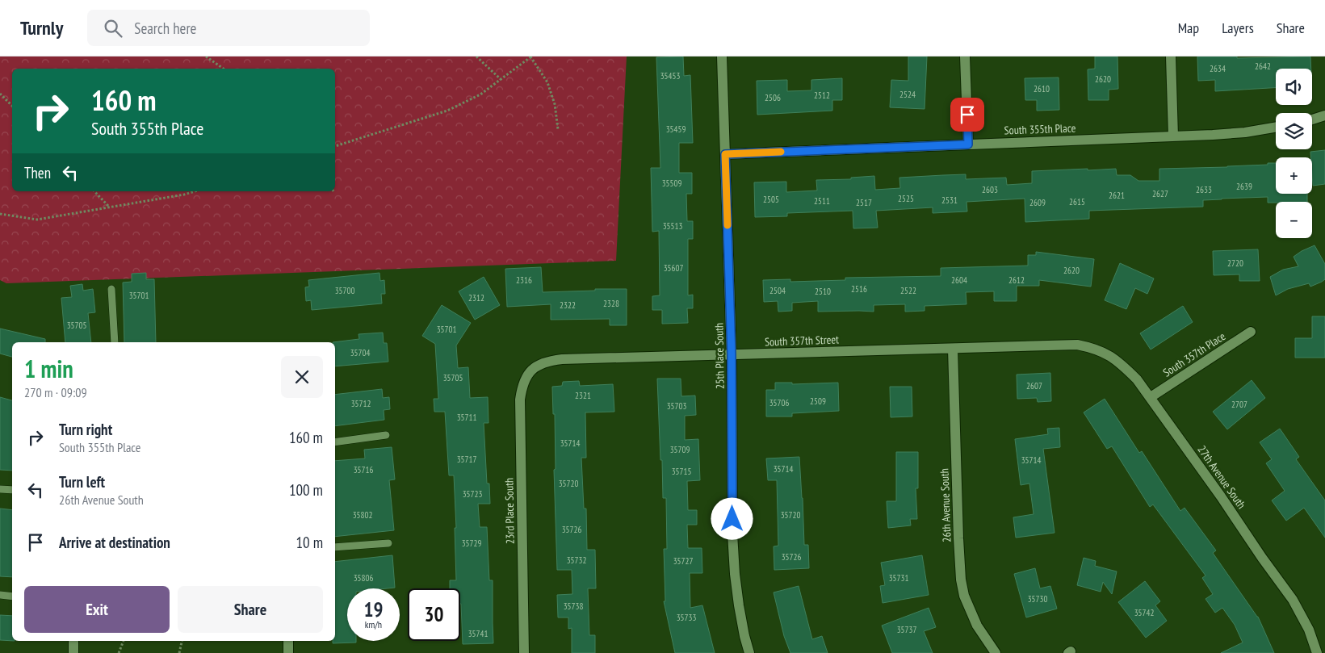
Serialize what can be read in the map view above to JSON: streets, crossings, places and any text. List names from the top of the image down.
{
  "streets": {
    "street": [
      "South 355th Place",
      "South 357th Street",
      "South 357th Place",
      "25th Place South",
      "27th Avenue South",
      "26th Avenue South",
      "23rd Place South"
    ]
  },
  "crossings": [
    ["South 355th Place", "25th Place South"],
    ["South 357th Street", "25th Place South"],
    ["South 357th Street", "27th Avenue South"],
    ["South 357th Street", "26th Avenue South"],
    ["South 357th Street", "23rd Place South"],
    ["South 357th Place", "27th Avenue South"]
  ],
  "house_numbers": [
    "2642",
    "2634",
    "35453",
    "2620",
    "2610",
    "2524",
    "2512",
    "2506",
    "35459",
    "35509",
    "2639",
    "2603",
    "2633",
    "2627",
    "2621",
    "2525",
    "2505",
    "2531",
    "2511",
    "2615",
    "2517",
    "2609",
    "35513",
    "2720",
    "35607",
    "2620",
    "2316",
    "2604",
    "2612",
    "2516",
    "35700",
    "2504",
    "2522",
    "2510",
    "35701",
    "2312",
    "2328",
    "2322",
    "35705",
    "35701",
    "35704",
    "35705",
    "2607",
    "2321",
    "2509",
    "35706",
    "35712",
    "2707",
    "35703",
    "35711",
    "35714",
    "35709",
    "35717",
    "35714",
    "35714",
    "35716",
    "35715",
    "35720",
    "35723",
    "35802",
    "35720",
    "35726",
    "35729",
    "35726",
    "35732",
    "35727",
    "35806",
    "35731",
    "35730",
    "35738",
    "35742",
    "35733",
    "35737",
    "35741"
  ],
  "page": {
    "header": "Turnly",
    "search": "Search here",
    "nav": ["Map", "Layers", "Share"],
    "map_buttons": ["+", "−"],
    "turn": ["160 m", "South 355th Place"],
    "then": "Then",
    "heading": ["1 min", "270 m · 09:09"],
    "list": [
      {
        "name": "Turn right",
        "note": "South 355th Place",
        "value": "160 m"
      },
      {
        "name": "Turn left",
        "note": "26th Avenue South",
        "value": "100 m"
      },
      {
        "name": "Arrive at destination",
        "value": "10 m"
      }
    ],
    "buttons": ["Exit", "Share"],
    "speed": "19 km/h",
    "limit": "30"
  }
}
